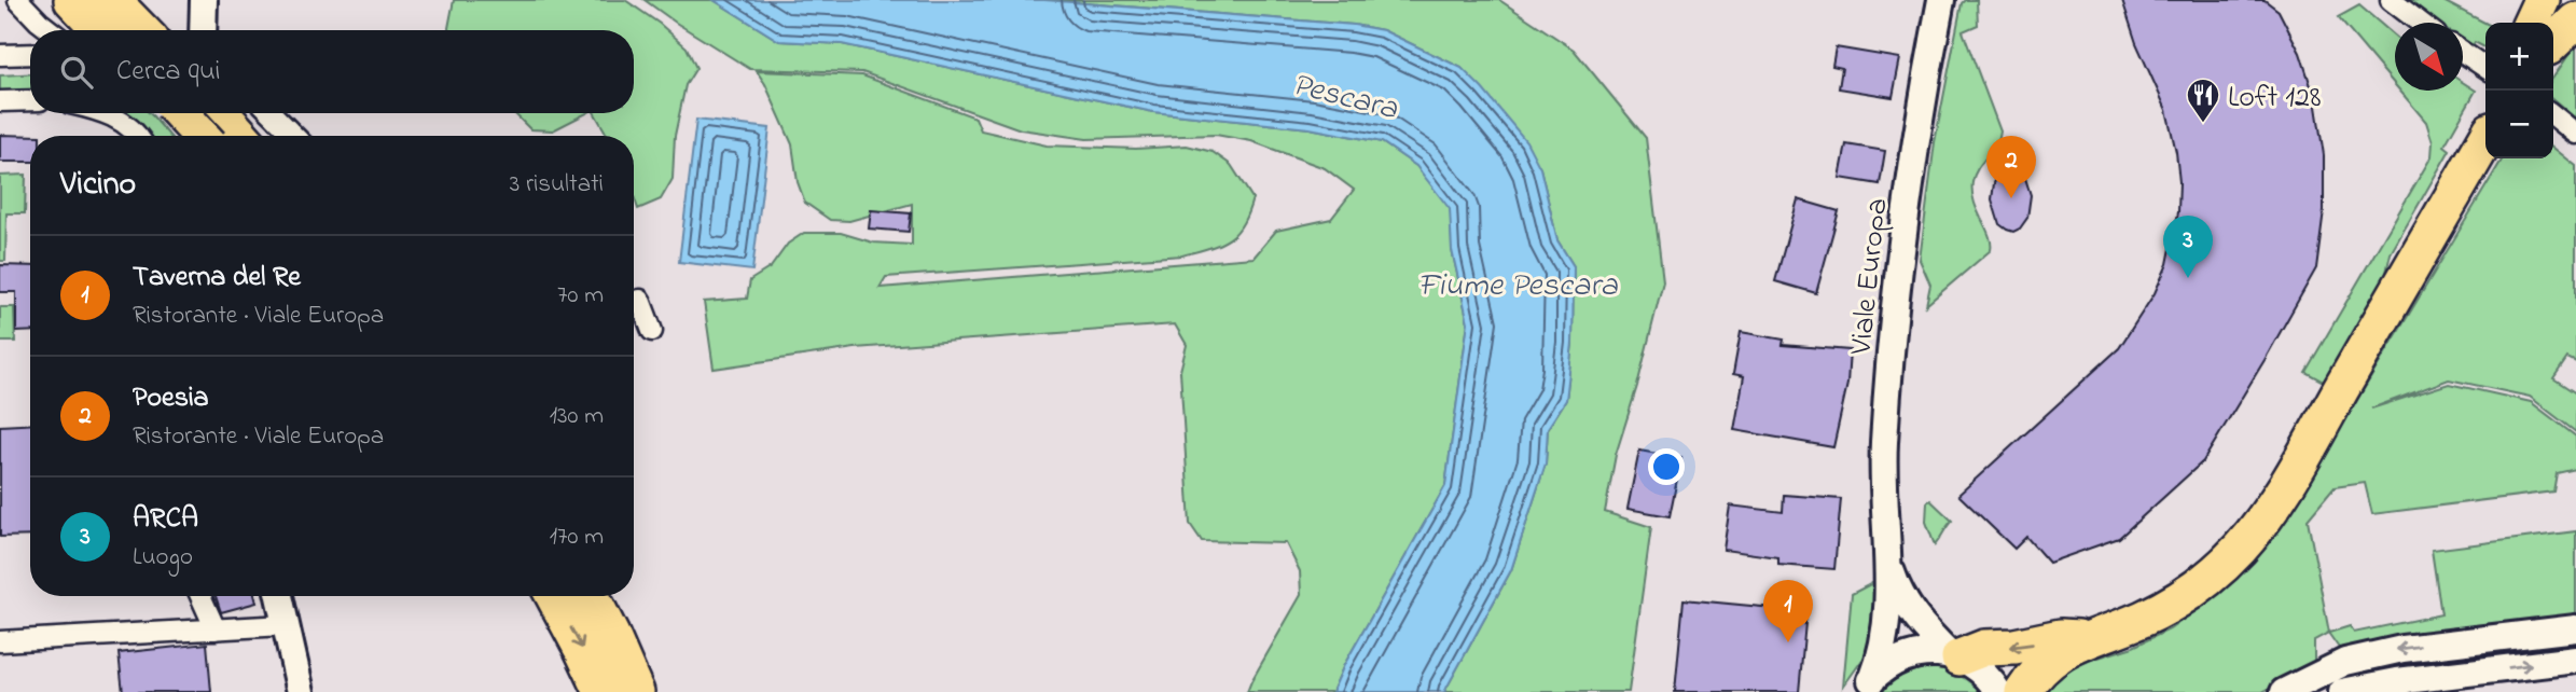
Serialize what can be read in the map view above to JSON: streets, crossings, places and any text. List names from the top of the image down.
{
  "streets": {
    "main road": ["Viale Europa"]
  },
  "water": ["Pescara", "Fiume Pescara"],
  "places": {
    "restaurant": ["Loft 128"]
  },
  "north": "bottom right",
  "page": {
    "map_buttons": ["+", "−"],
    "search": "Cerca qui",
    "pins": ["2", "3", "1"],
    "heading": ["Vicino", "3 risultati"],
    "list": [
      {
        "mark": "1",
        "name": "Taverna del Re",
        "note": "Ristorante · Viale Europa",
        "value": "70 m"
      },
      {
        "mark": "2",
        "name": "Poesia",
        "note": "Ristorante · Viale Europa",
        "value": "130 m"
      },
      {
        "mark": "3",
        "name": "ARCA",
        "note": "Luogo",
        "value": "170 m"
      }
    ]
  }
}
